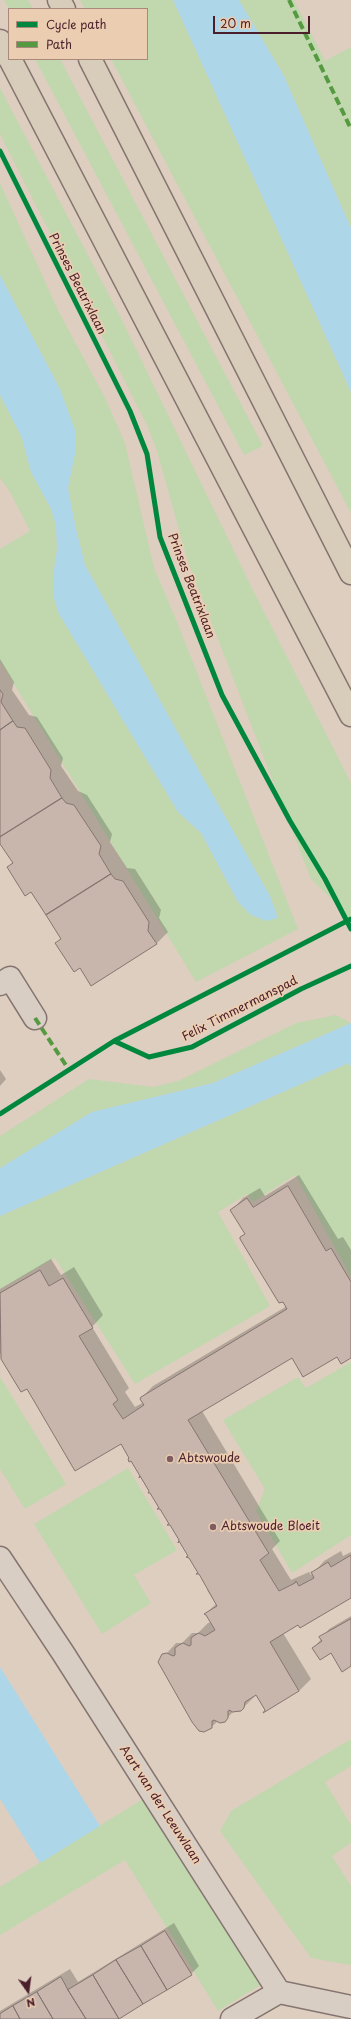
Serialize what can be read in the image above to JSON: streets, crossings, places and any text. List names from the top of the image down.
{
  "streets": {
    "street": ["Aart van der Leeuwlaan"],
    "cycle path": ["Prinses Beatrixlaan", "Felix Timmermanspad"]
  },
  "places": ["Abtswoude", "Abtswoude Bloeit"],
  "legend": ["Cycle path", "Path"],
  "scale_bar": "20 m",
  "north": "bottom"
}
